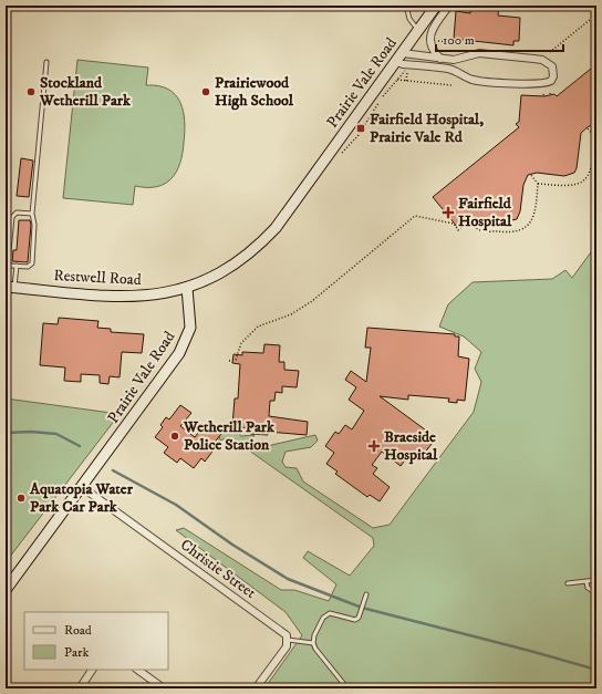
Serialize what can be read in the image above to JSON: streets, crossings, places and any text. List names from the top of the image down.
{
  "streets": {
    "main road": ["Prairie Vale Road", "Restwell Road"],
    "street": ["Christie Street"]
  },
  "crossings": [
    ["Prairie Vale Road", "Restwell Road"],
    ["Prairie Vale Road", "Christie Street"]
  ],
  "places": {
    "other": [
      "Stockland Wetherill Park",
      "Prairiewood High School",
      "Wetherill Park Police Station",
      "Aquatopia Water Park Car Park"
    ],
    "transit": ["Fairfield Hospital, Prairie Vale Rd"],
    "health": ["Fairfield Hospital", "Braeside Hospital"]
  },
  "legend": ["Road", "Park"],
  "scale_bar": "100 m"
}
